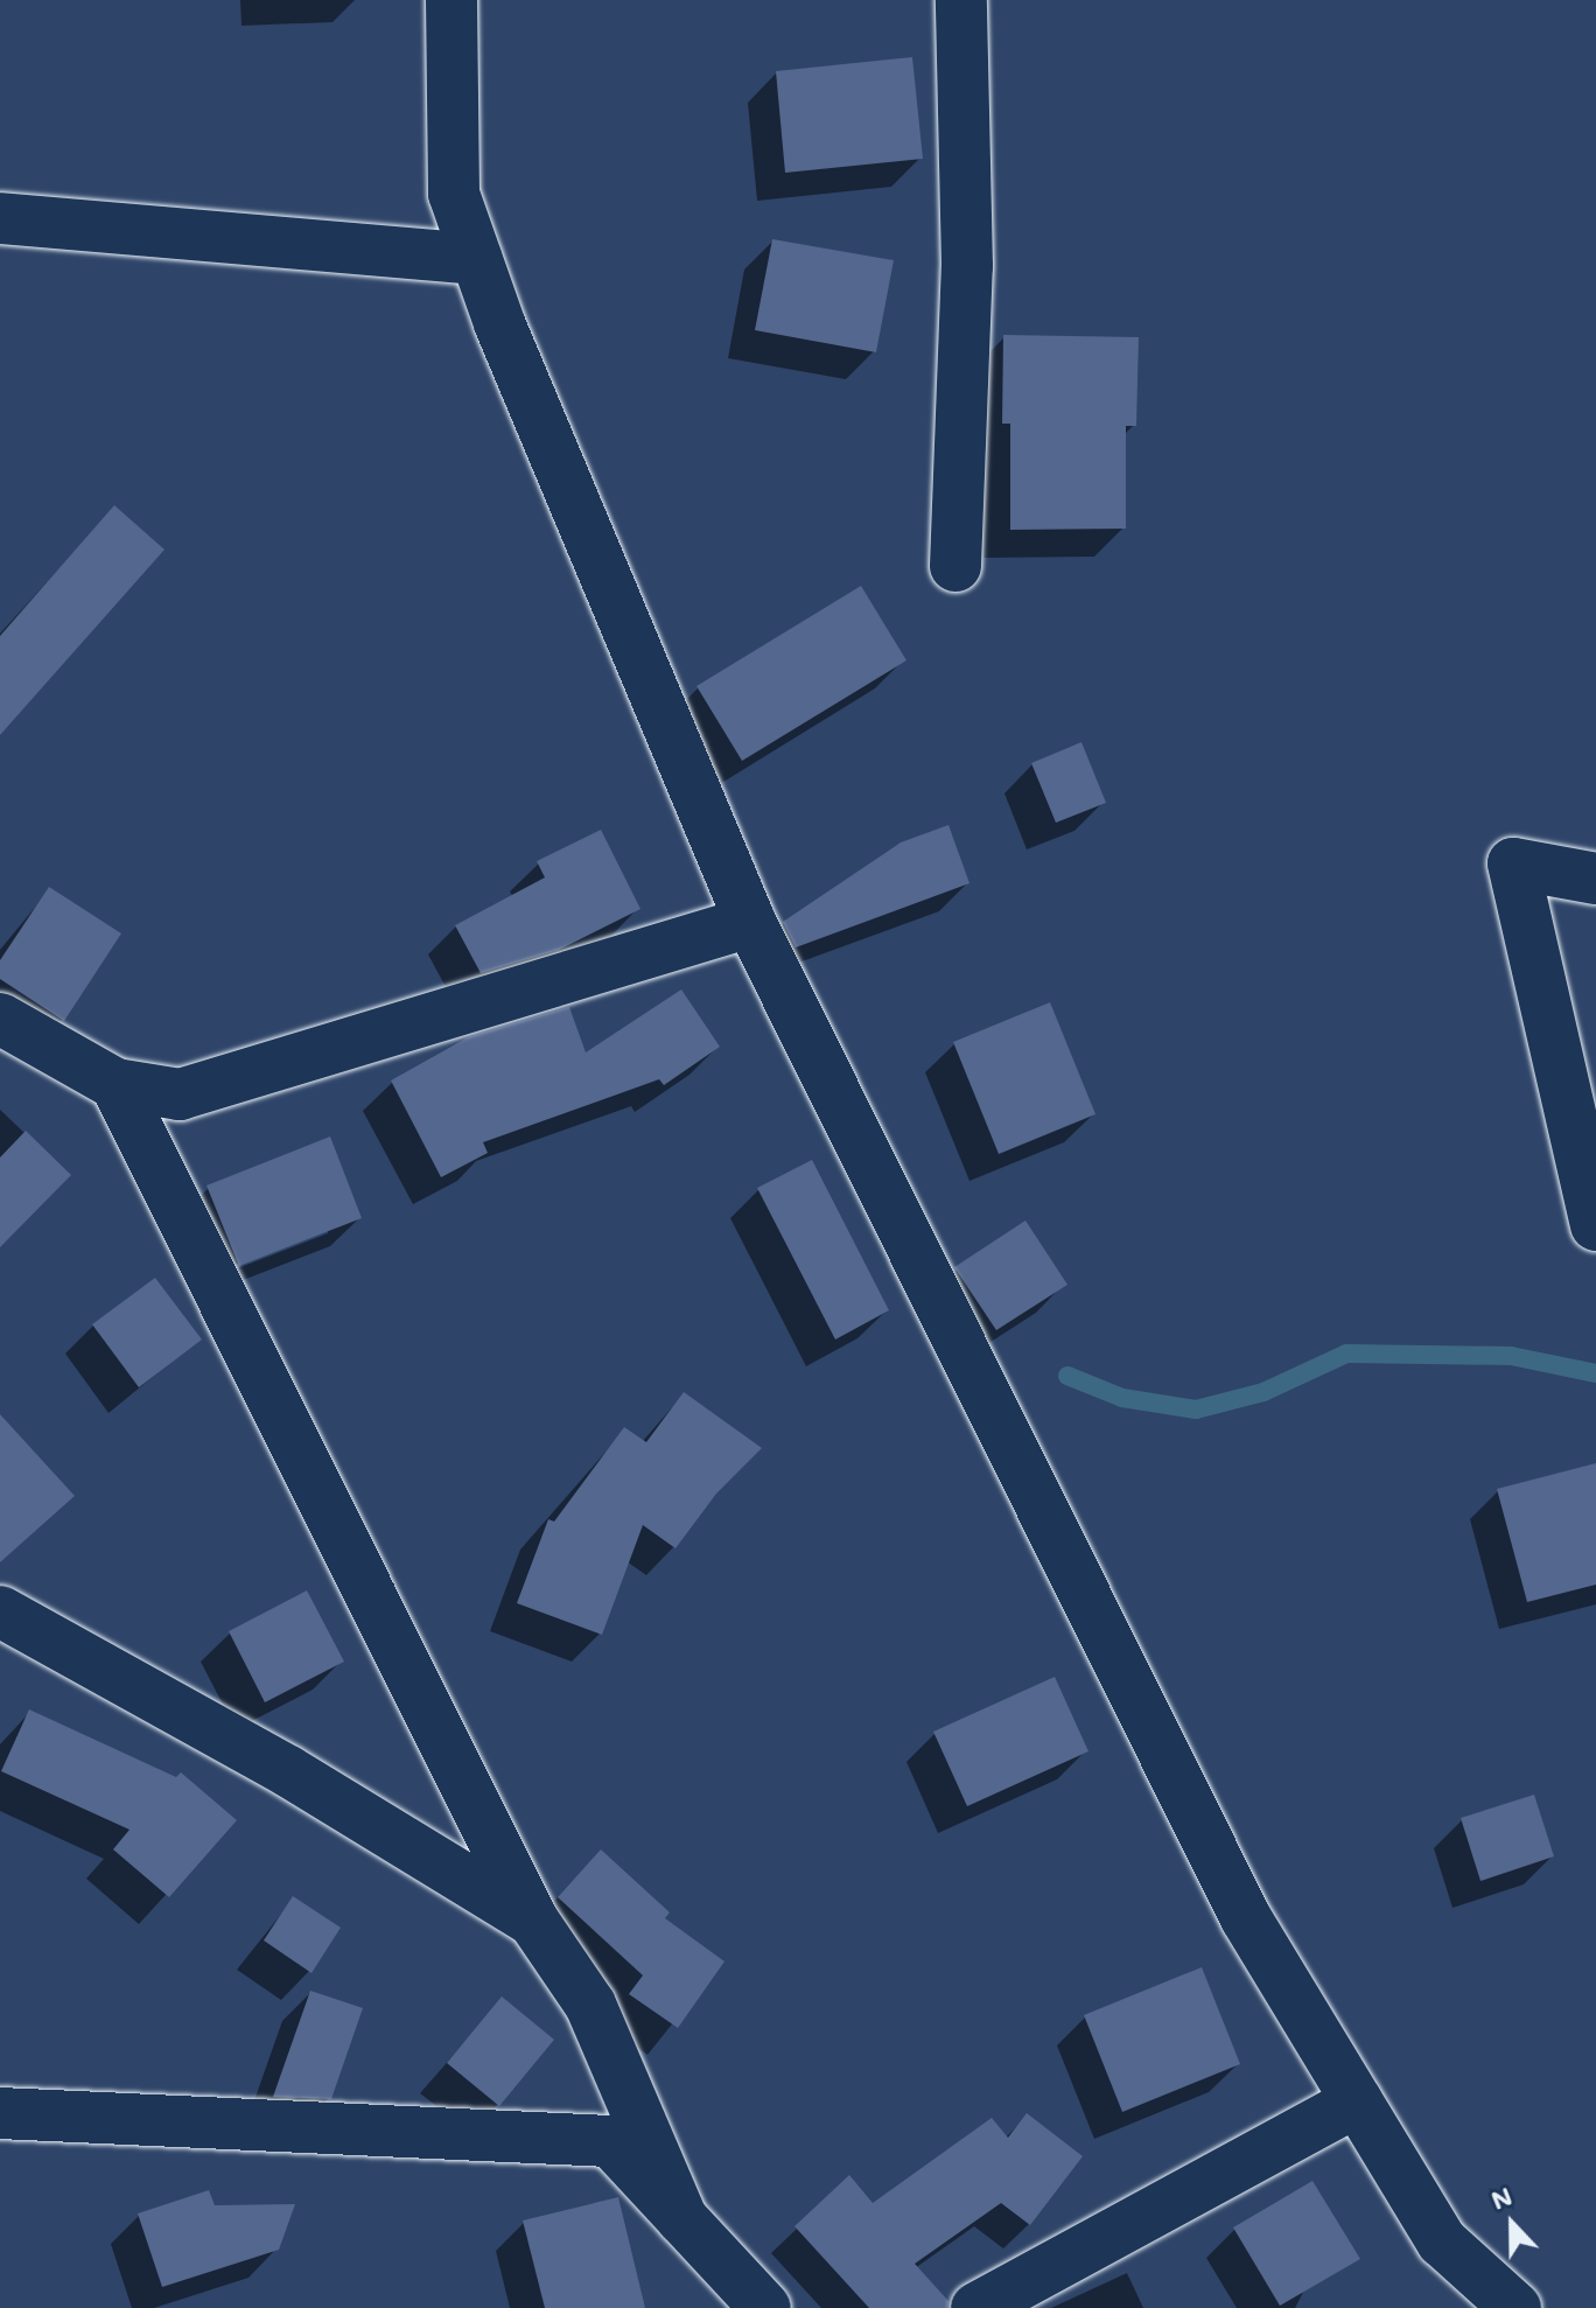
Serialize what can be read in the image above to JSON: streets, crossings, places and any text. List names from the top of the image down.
{
  "north": "top"
}
